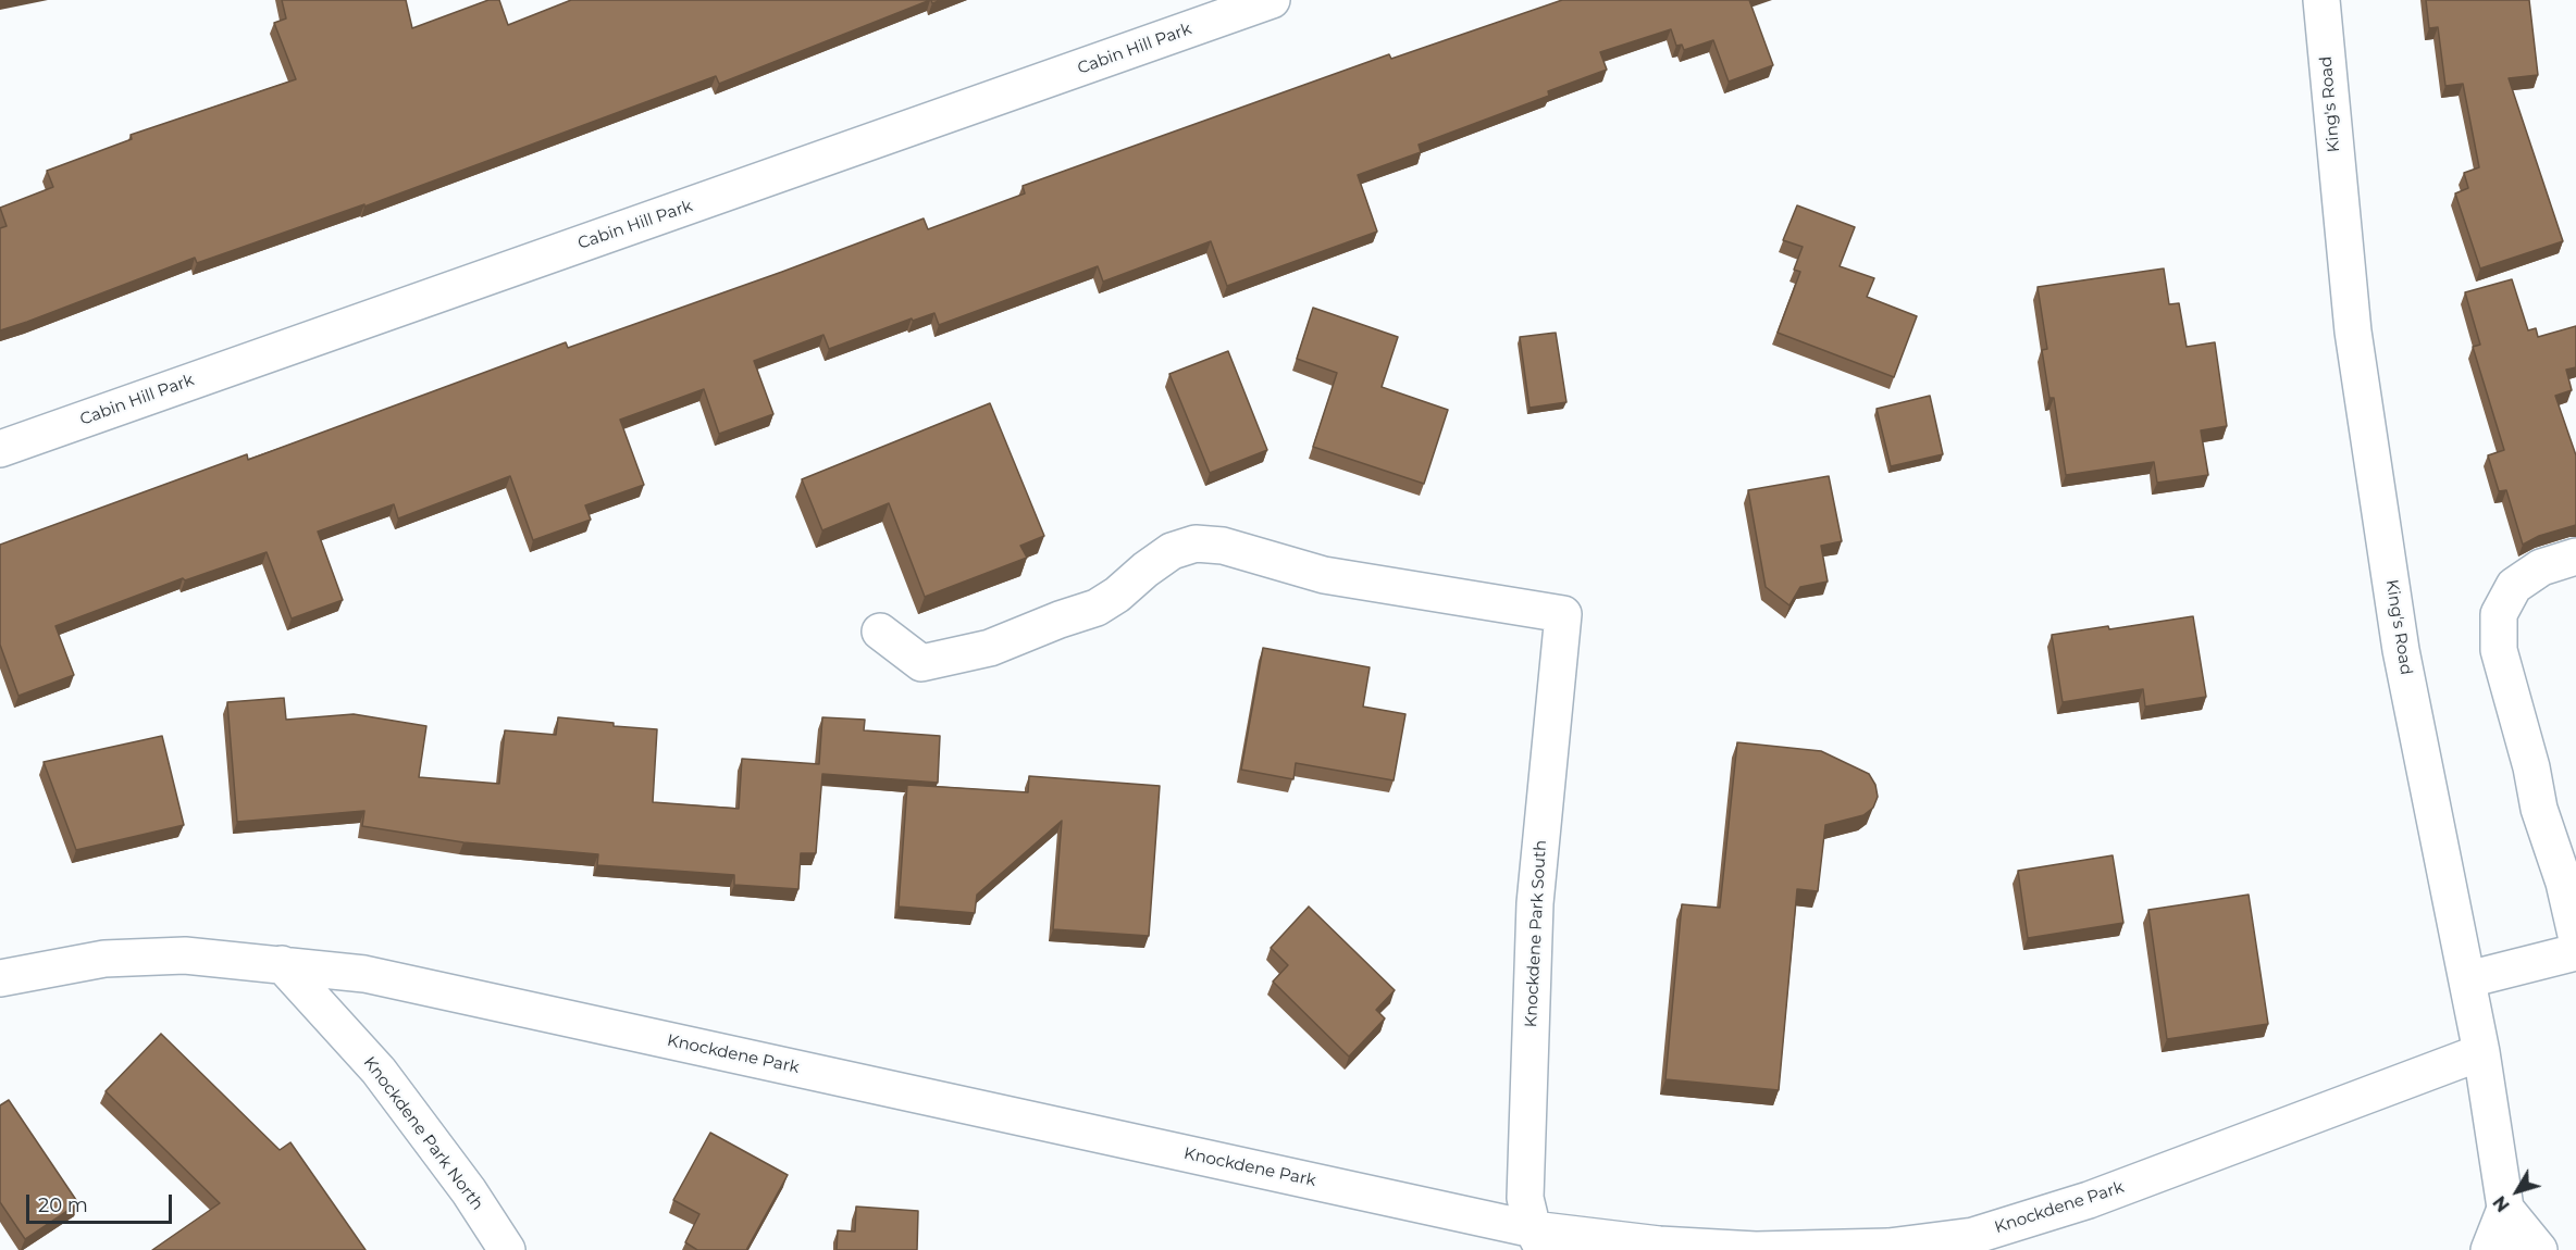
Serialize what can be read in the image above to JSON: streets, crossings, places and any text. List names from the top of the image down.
{
  "streets": {
    "main road": [
      "Cabin Hill Park",
      "King's Road",
      "Knockdene Park South",
      "Knockdene Park",
      "Knockdene Park North"
    ]
  },
  "crossings": [
    ["King's Road", "Knockdene Park"],
    ["Knockdene Park South", "Knockdene Park"],
    ["Knockdene Park", "Knockdene Park North"]
  ],
  "scale_bar": "20 m",
  "north": "bottom left"
}
